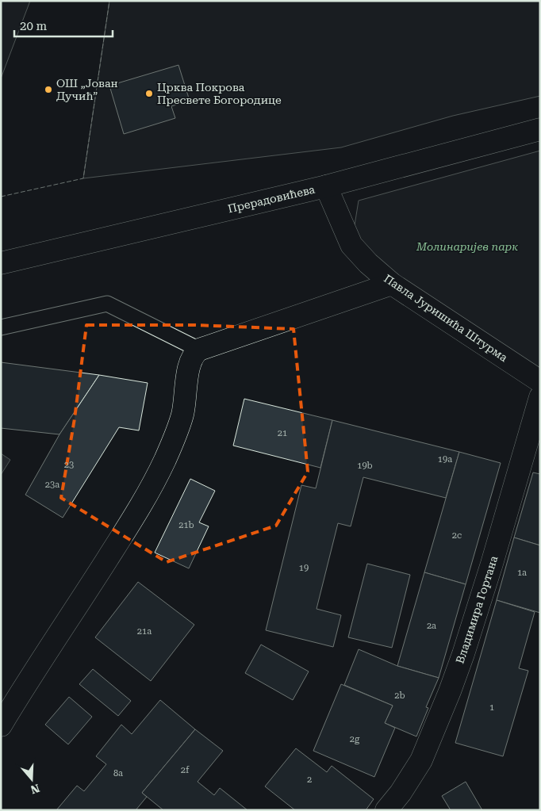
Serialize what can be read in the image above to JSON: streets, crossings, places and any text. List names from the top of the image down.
{
  "streets": {
    "street": ["Прерадовићева", "Павла Јуришића Штурма", "Владимира Гортана"]
  },
  "crossings": [
    ["Прерадовићева", "Павла Јуришића Штурма"]
  ],
  "parks": ["Молинаријев парк"],
  "places": ["ОШ „Јован Дучић”", "Црква Покрова Пресвете Богородице"],
  "house_numbers": [
    "21",
    "19a",
    "23",
    "19b",
    "23a",
    "21b",
    "2c",
    "19",
    "1a",
    "2a",
    "21a",
    "2b",
    "1",
    "2g",
    "2f",
    "8a",
    "2"
  ],
  "scale_bar": "20 m",
  "north": "bottom"
}
